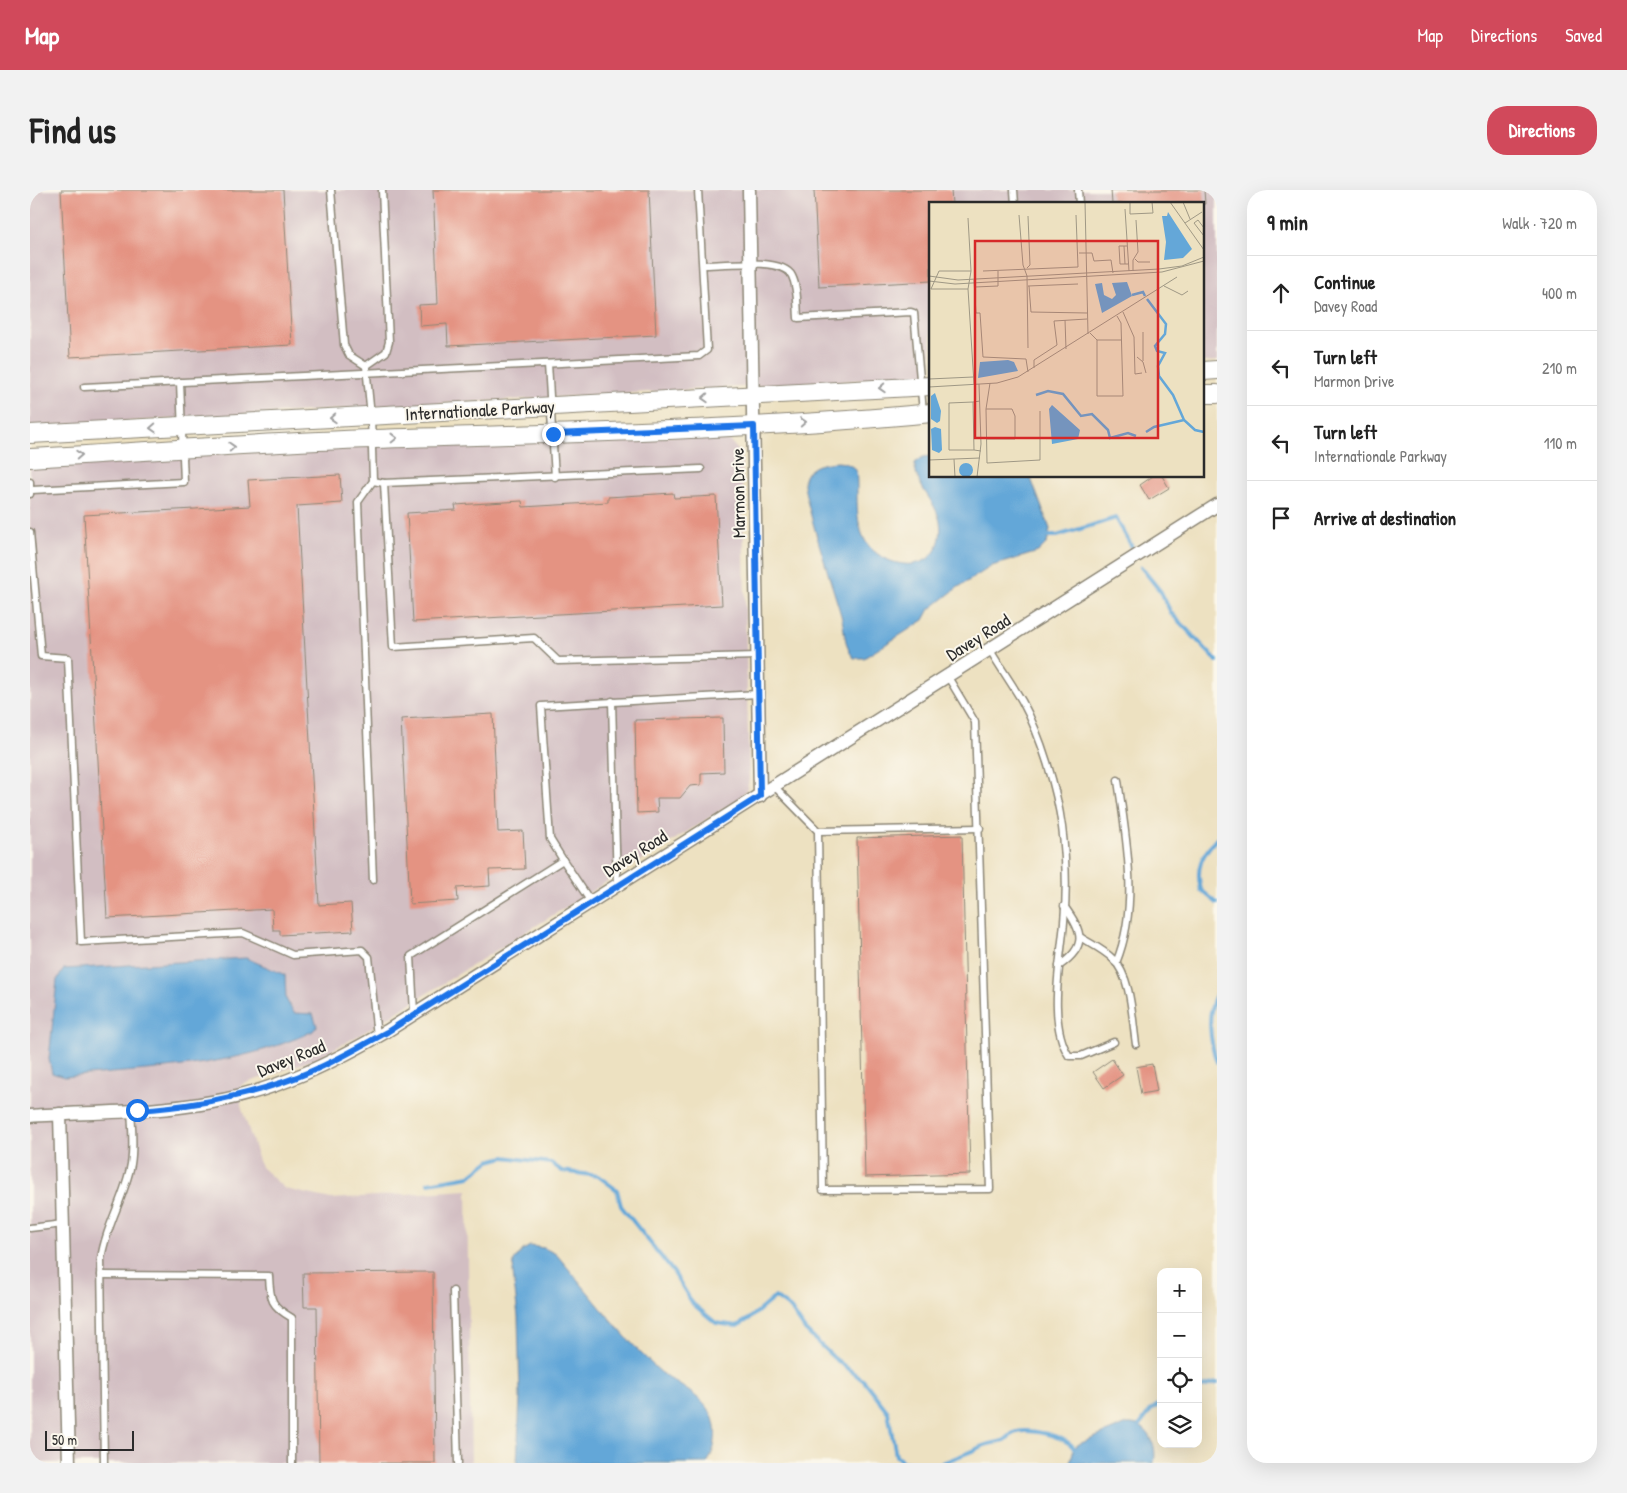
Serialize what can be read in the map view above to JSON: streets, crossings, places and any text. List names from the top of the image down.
{
  "streets": {
    "street": ["Internationale Parkway", "Marmon Drive", "Davey Road"]
  },
  "crossings": [
    ["Internationale Parkway", "Marmon Drive"],
    ["Marmon Drive", "Davey Road"]
  ],
  "scale_bar": "50 m",
  "page": {
    "header": "Map",
    "nav": ["Map", "Directions", "Saved"],
    "buttons": "Directions",
    "title": "Find us",
    "heading": ["9 min", "Walk · 720 m"],
    "list": [
      ["Continue", "Davey Road", "400 m"],
      ["Turn left", "Marmon Drive", "210 m"],
      ["Turn left", "Internationale Parkway", "110 m"],
      "Arrive at destination"
    ],
    "map_buttons": ["+", "−"],
    "scale": "50 m"
  }
}
